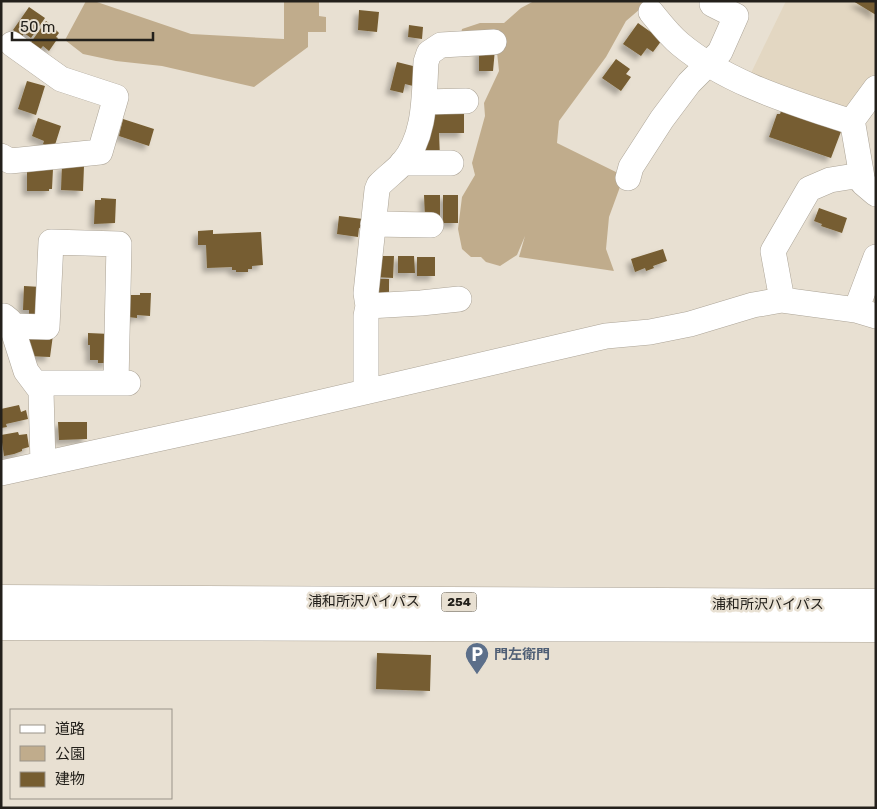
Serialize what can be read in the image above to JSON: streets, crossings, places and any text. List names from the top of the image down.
{
  "streets": {
    "highway": ["浦和所沢バイパス", "254"]
  },
  "places": {
    "parking": ["門左衛門"]
  },
  "legend": ["道路", "公園", "建物"],
  "scale_bar": "50 m"
}
